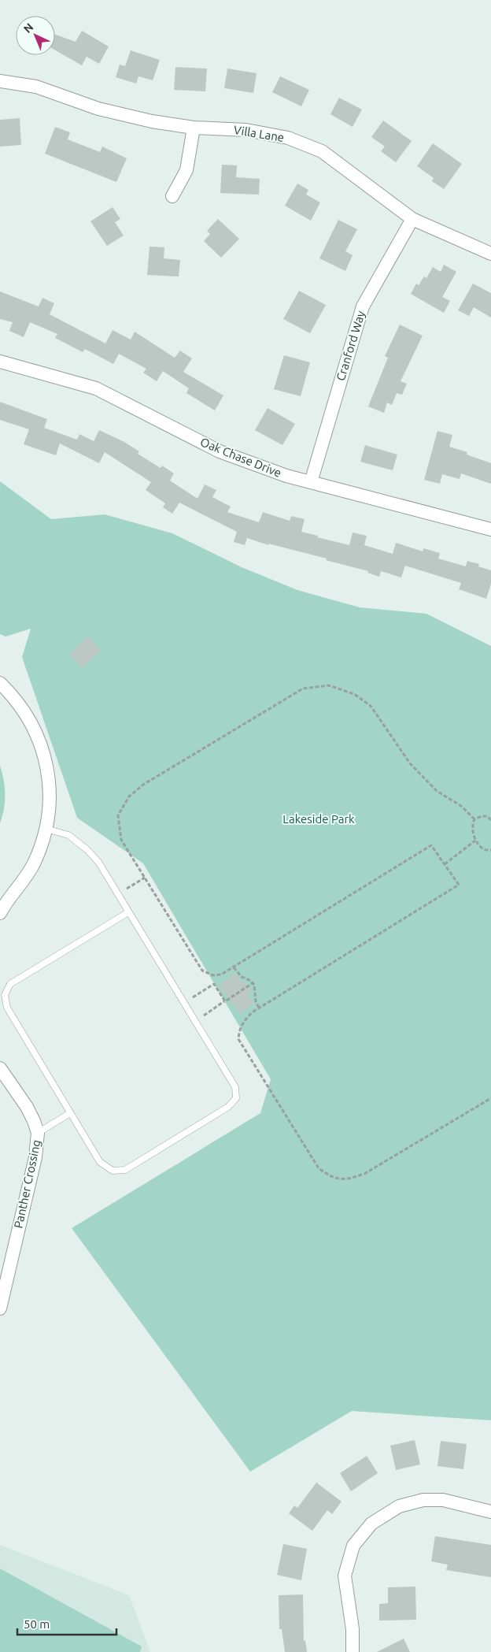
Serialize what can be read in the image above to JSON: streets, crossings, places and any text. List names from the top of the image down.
{
  "streets": {
    "street": [
      "Villa Lane",
      "Cranford Way",
      "Oak Chase Drive",
      "Panther Crossing"
    ]
  },
  "crossings": [
    ["Villa Lane", "Cranford Way"],
    ["Cranford Way", "Oak Chase Drive"]
  ],
  "parks": ["Lakeside Park"],
  "scale_bar": "50 m",
  "north": "top left"
}
